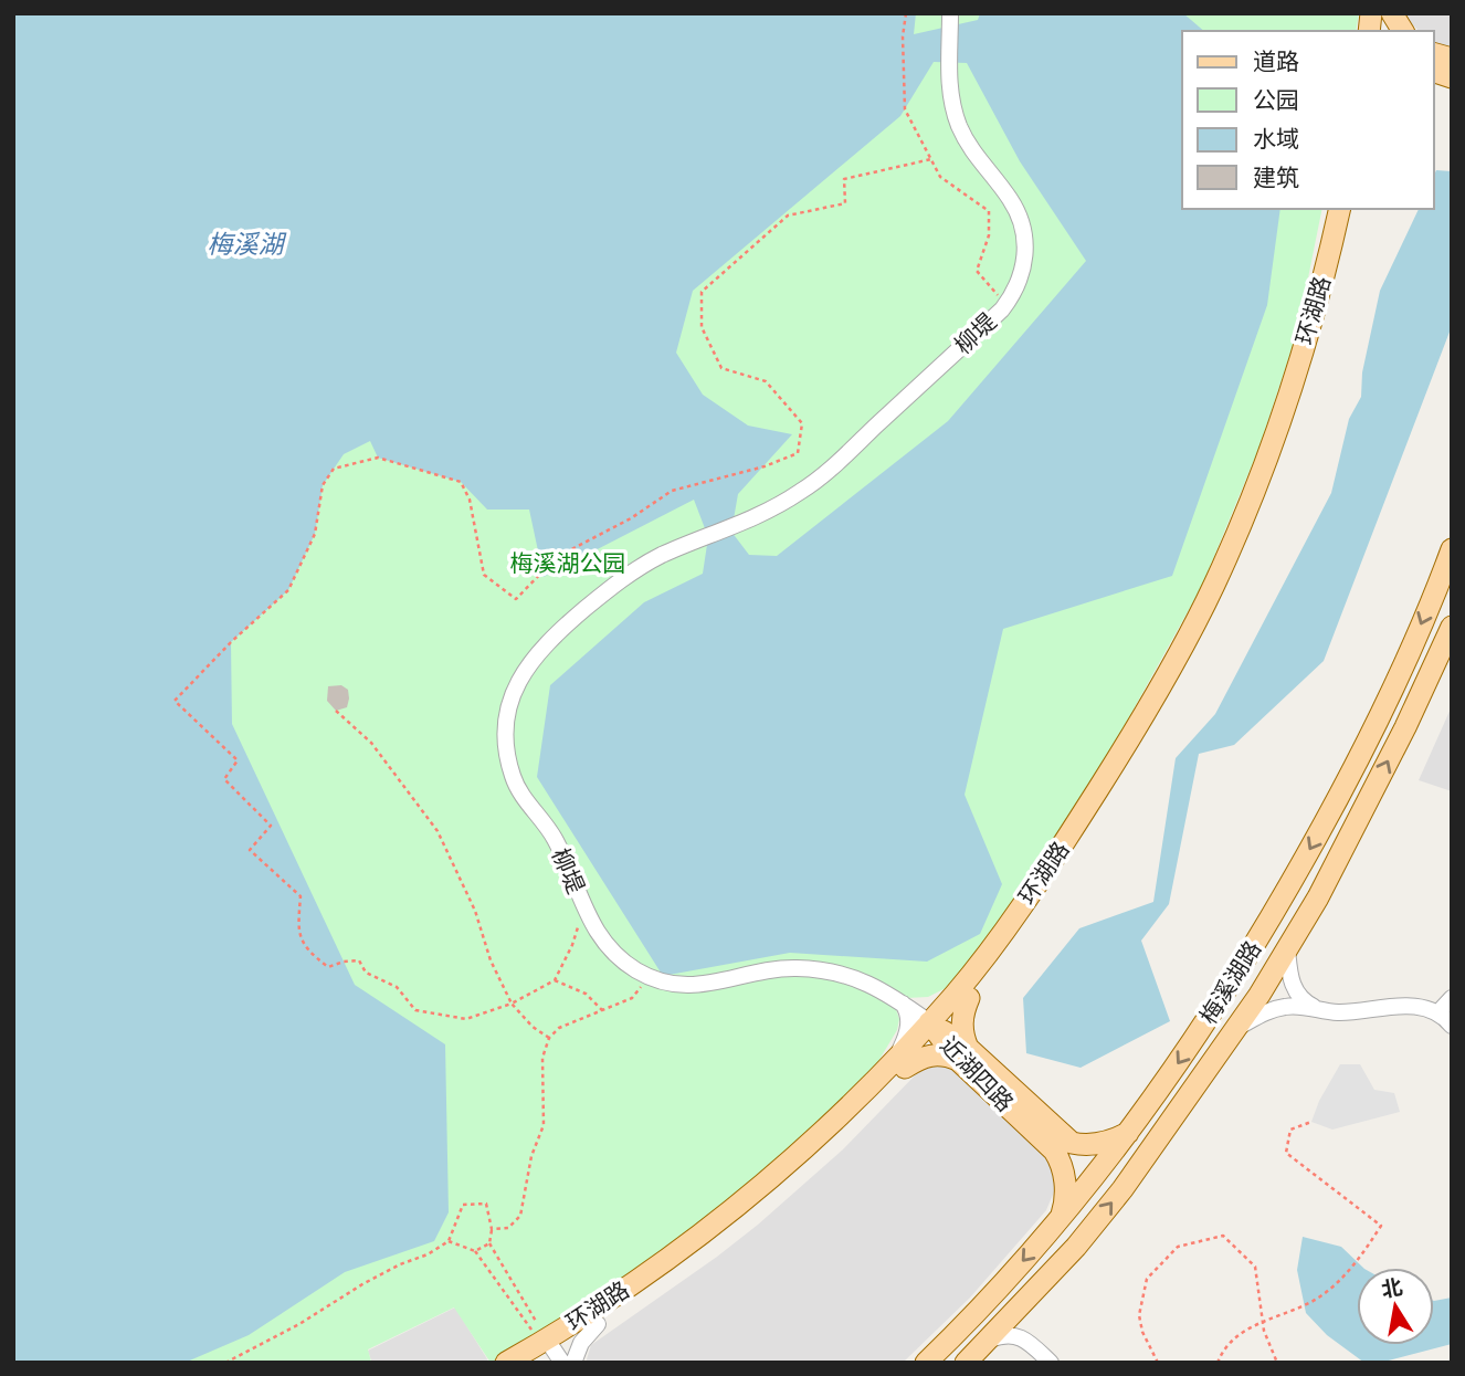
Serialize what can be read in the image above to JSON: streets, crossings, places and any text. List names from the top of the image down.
{
  "streets": {
    "main road": ["环湖路", "梅溪湖路", "近湖四路"],
    "street": ["柳堤"]
  },
  "crossings": [
    ["环湖路", "柳堤"],
    ["环湖路", "近湖四路"],
    ["柳堤", "近湖四路"],
    ["梅溪湖路", "近湖四路"]
  ],
  "water": ["梅溪湖"],
  "parks": ["梅溪湖公园"],
  "legend": [
    "道路",
    "公园",
    "水域",
    "建筑"
  ],
  "north": "top"
}
